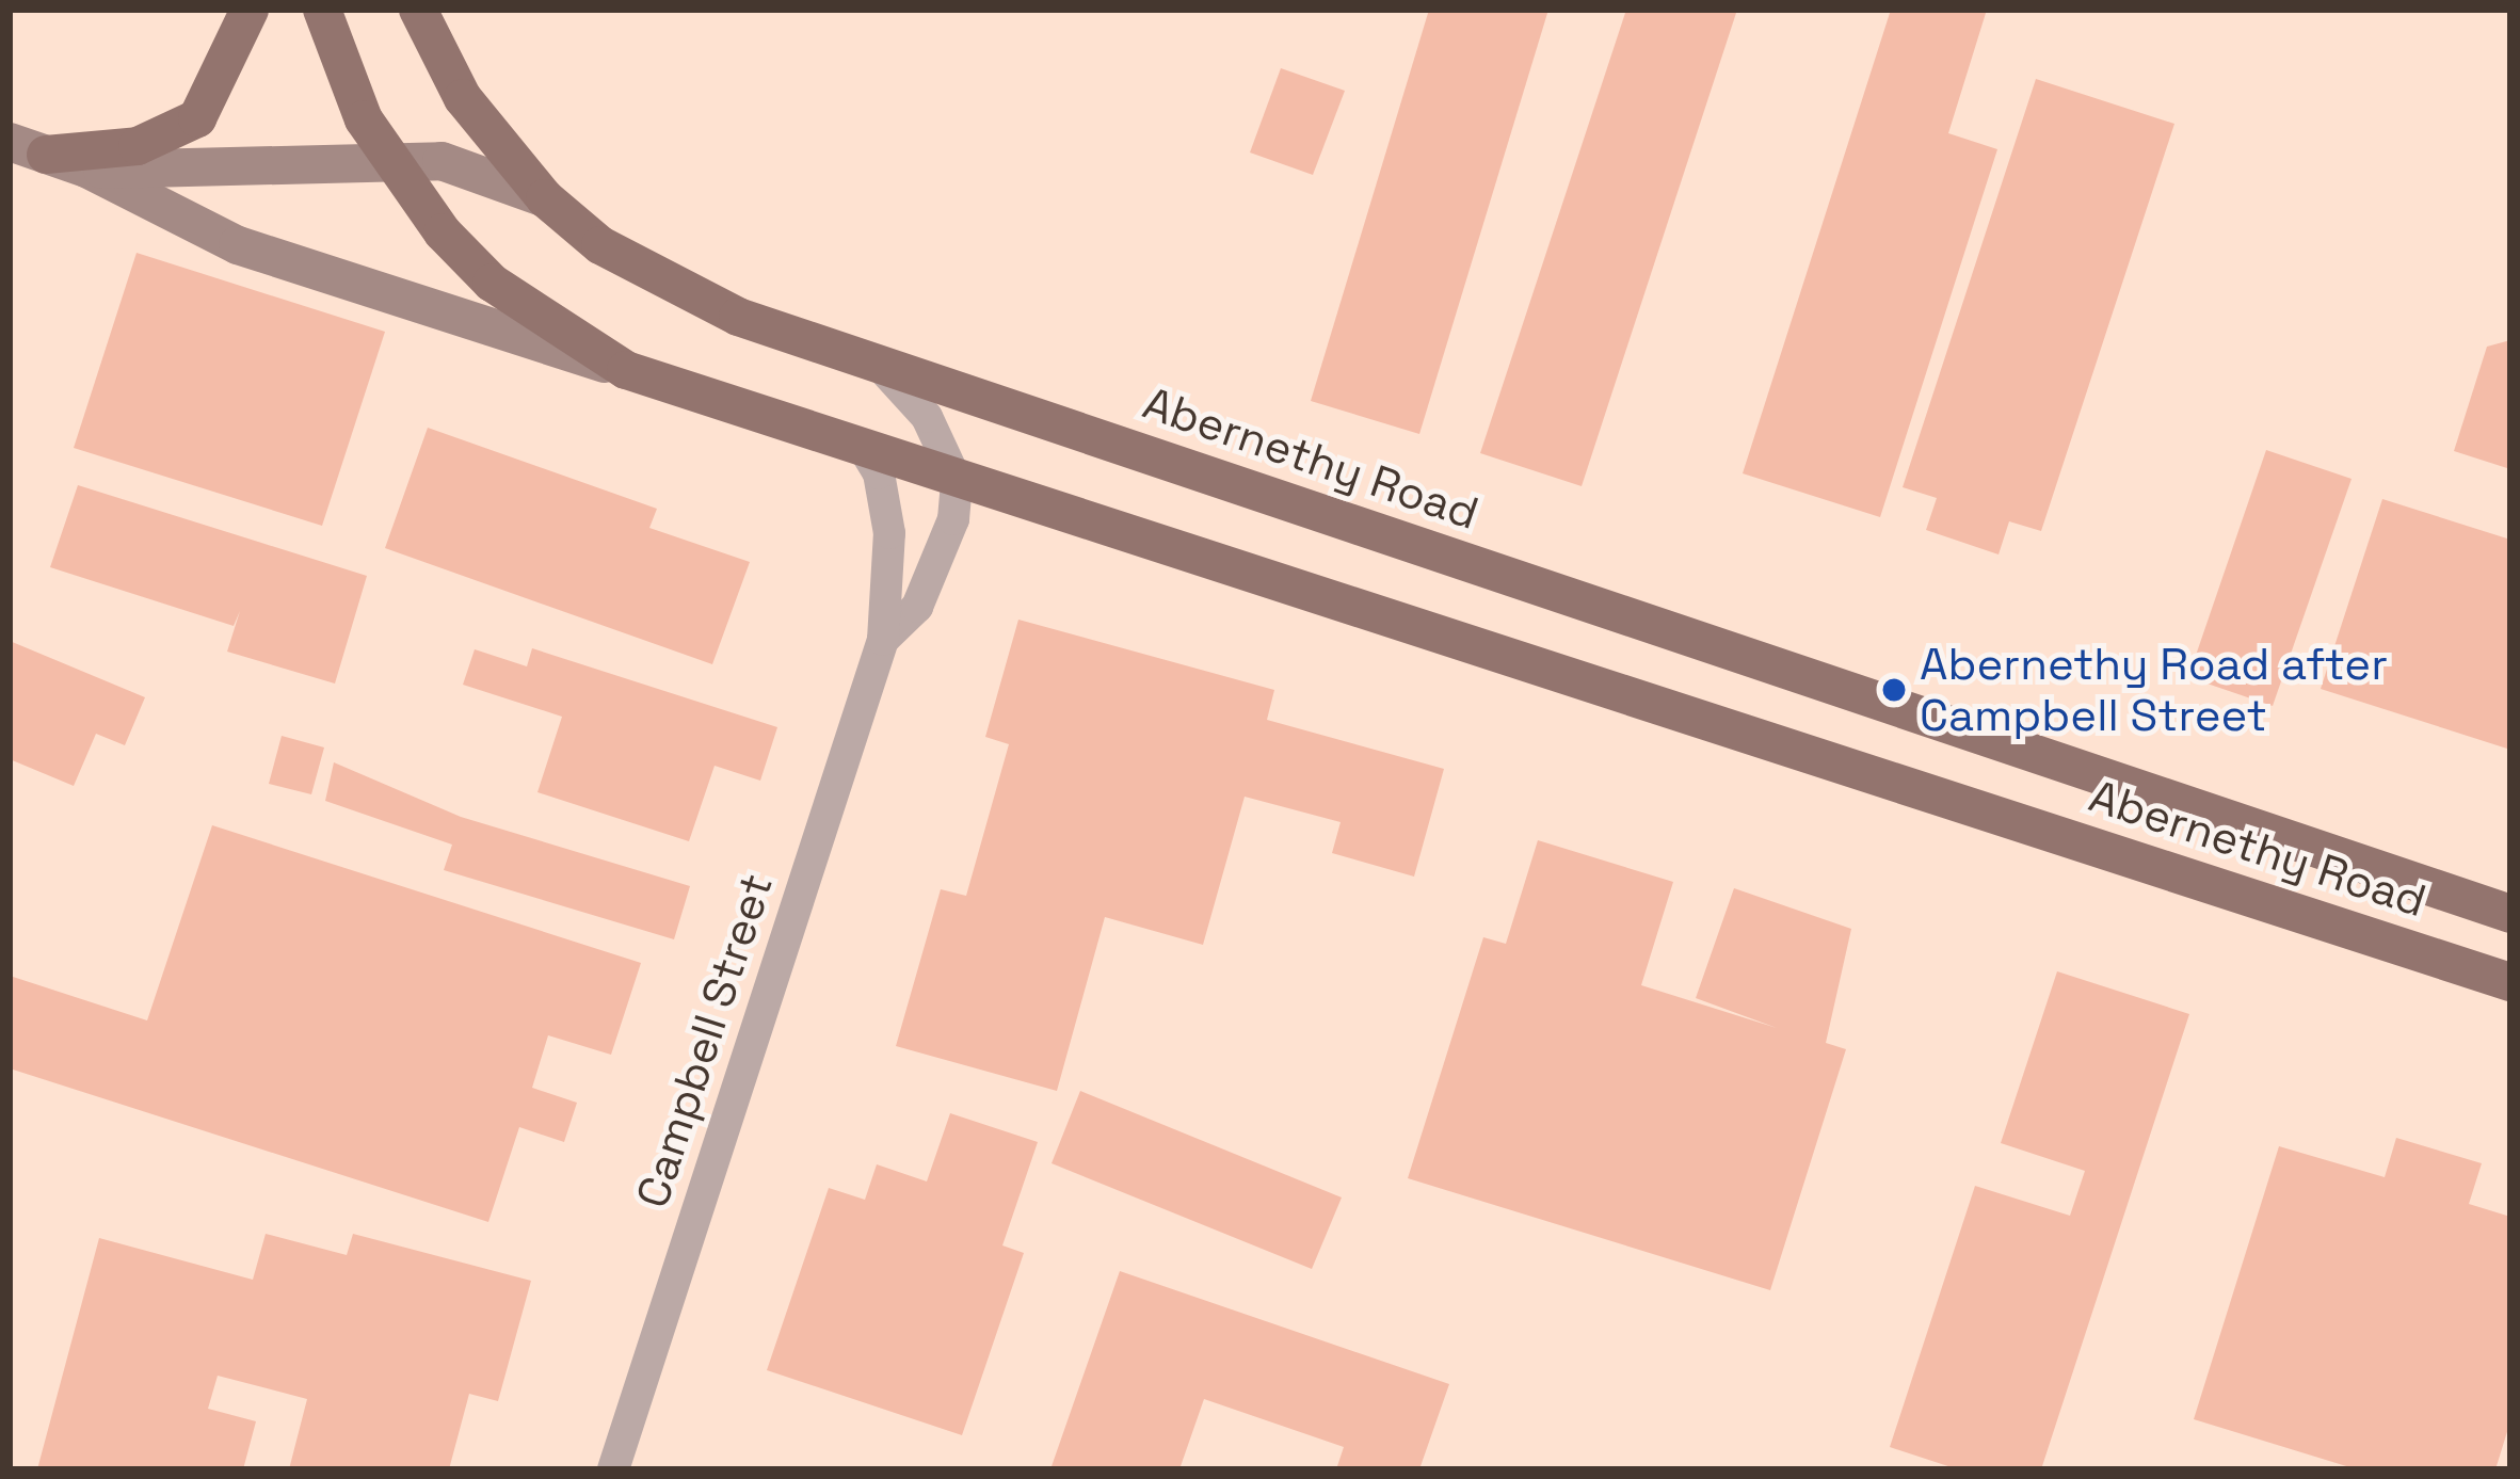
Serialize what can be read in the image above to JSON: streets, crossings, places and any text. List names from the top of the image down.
{
  "streets": {
    "main road": ["Abernethy Road"],
    "street": ["Campbell Street"]
  },
  "crossings": [
    ["Abernethy Road", "Campbell Street"]
  ],
  "places": ["Abernethy Road after Campbell Street"]
}
